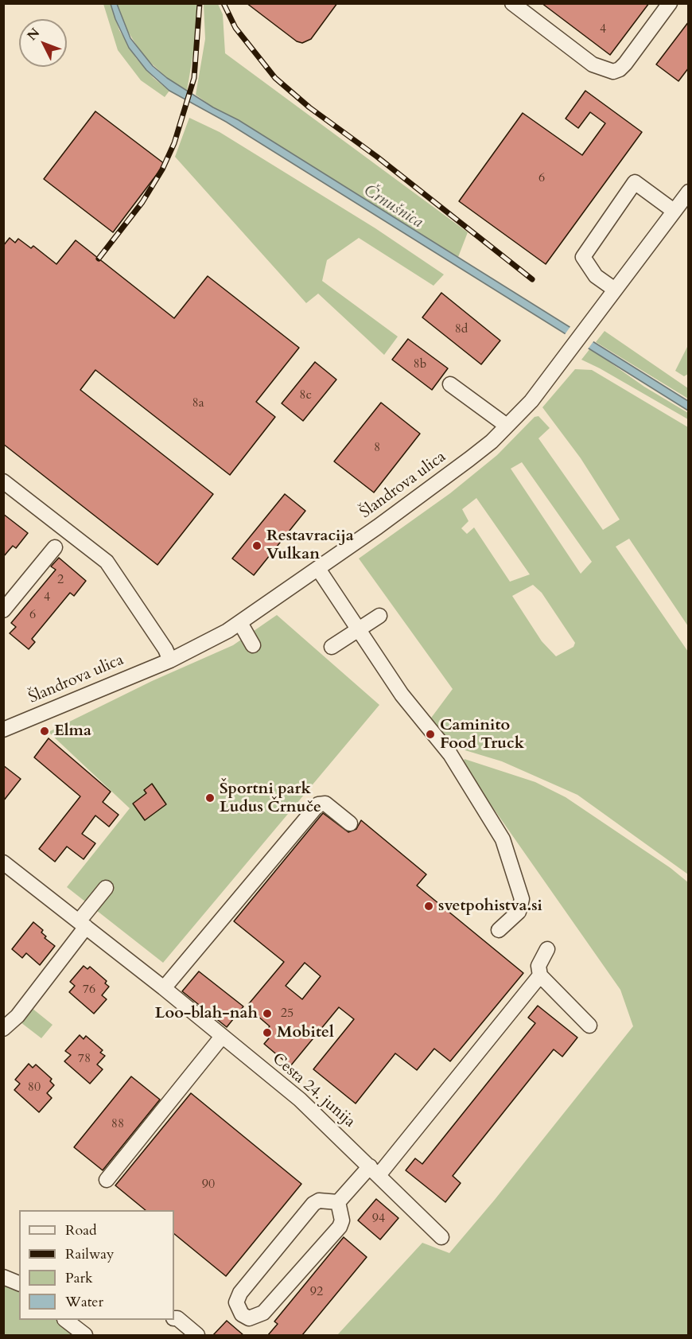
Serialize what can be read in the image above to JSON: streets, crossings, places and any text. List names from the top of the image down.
{
  "streets": {
    "street": ["Šlandrova ulica", "Cesta 24. junija"]
  },
  "water": ["Črnušnica"],
  "places": [
    "Restavracija Vulkan",
    "Elma",
    "Caminito Food Truck",
    "Športni park Ludus Črnuče",
    "svetpohistva.si",
    "Loo-blah-nah",
    "Mobitel"
  ],
  "house_numbers": [
    "4",
    "6",
    "8d",
    "8b",
    "8c",
    "8a",
    "8",
    "2",
    "4",
    "6",
    "76",
    "25",
    "78",
    "80",
    "88",
    "90",
    "94",
    "92"
  ],
  "legend": [
    "Road",
    "Railway",
    "Park",
    "Water"
  ],
  "north": "top left"
}
